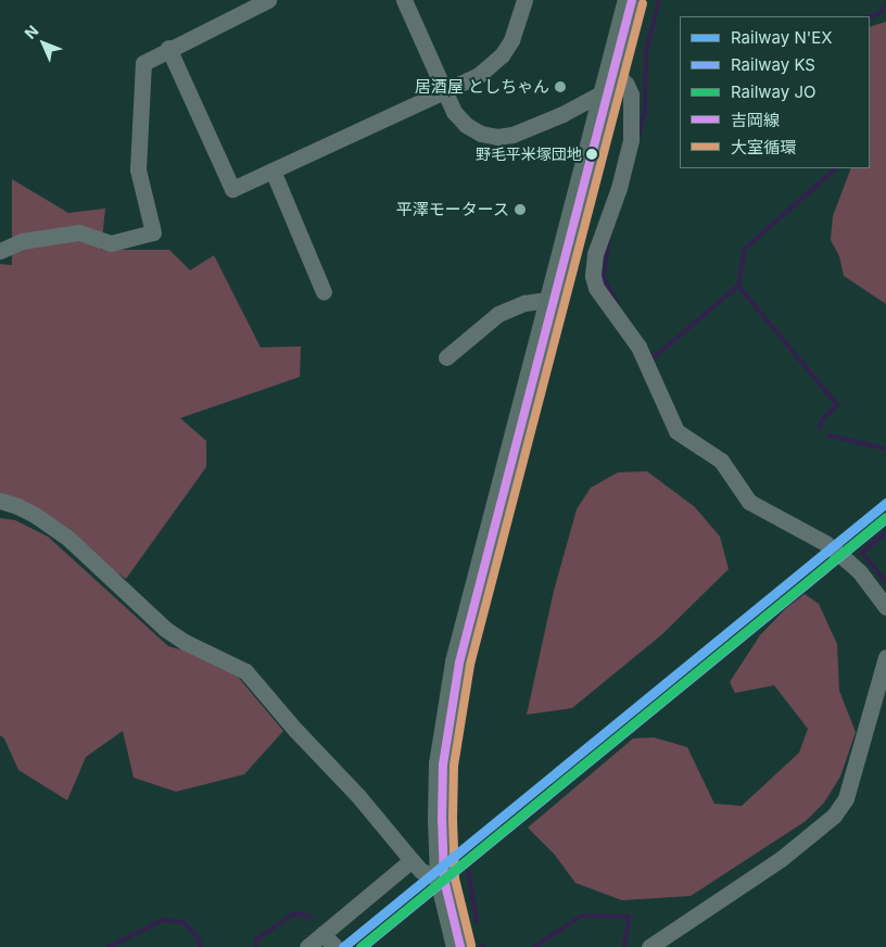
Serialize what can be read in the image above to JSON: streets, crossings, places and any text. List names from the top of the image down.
{
  "places": ["居酒屋 としちゃん", "野毛平米塚団地", "平澤モータース"],
  "lines": [
    "transit line 吉岡線",
    "transit line 大室循環",
    "rail line N'EX",
    "rail line JO",
    "rail line KS"
  ],
  "legend": [
    "Railway N'EX",
    "Railway KS",
    "Railway JO",
    "吉岡線",
    "大室循環"
  ],
  "north": "top left"
}
